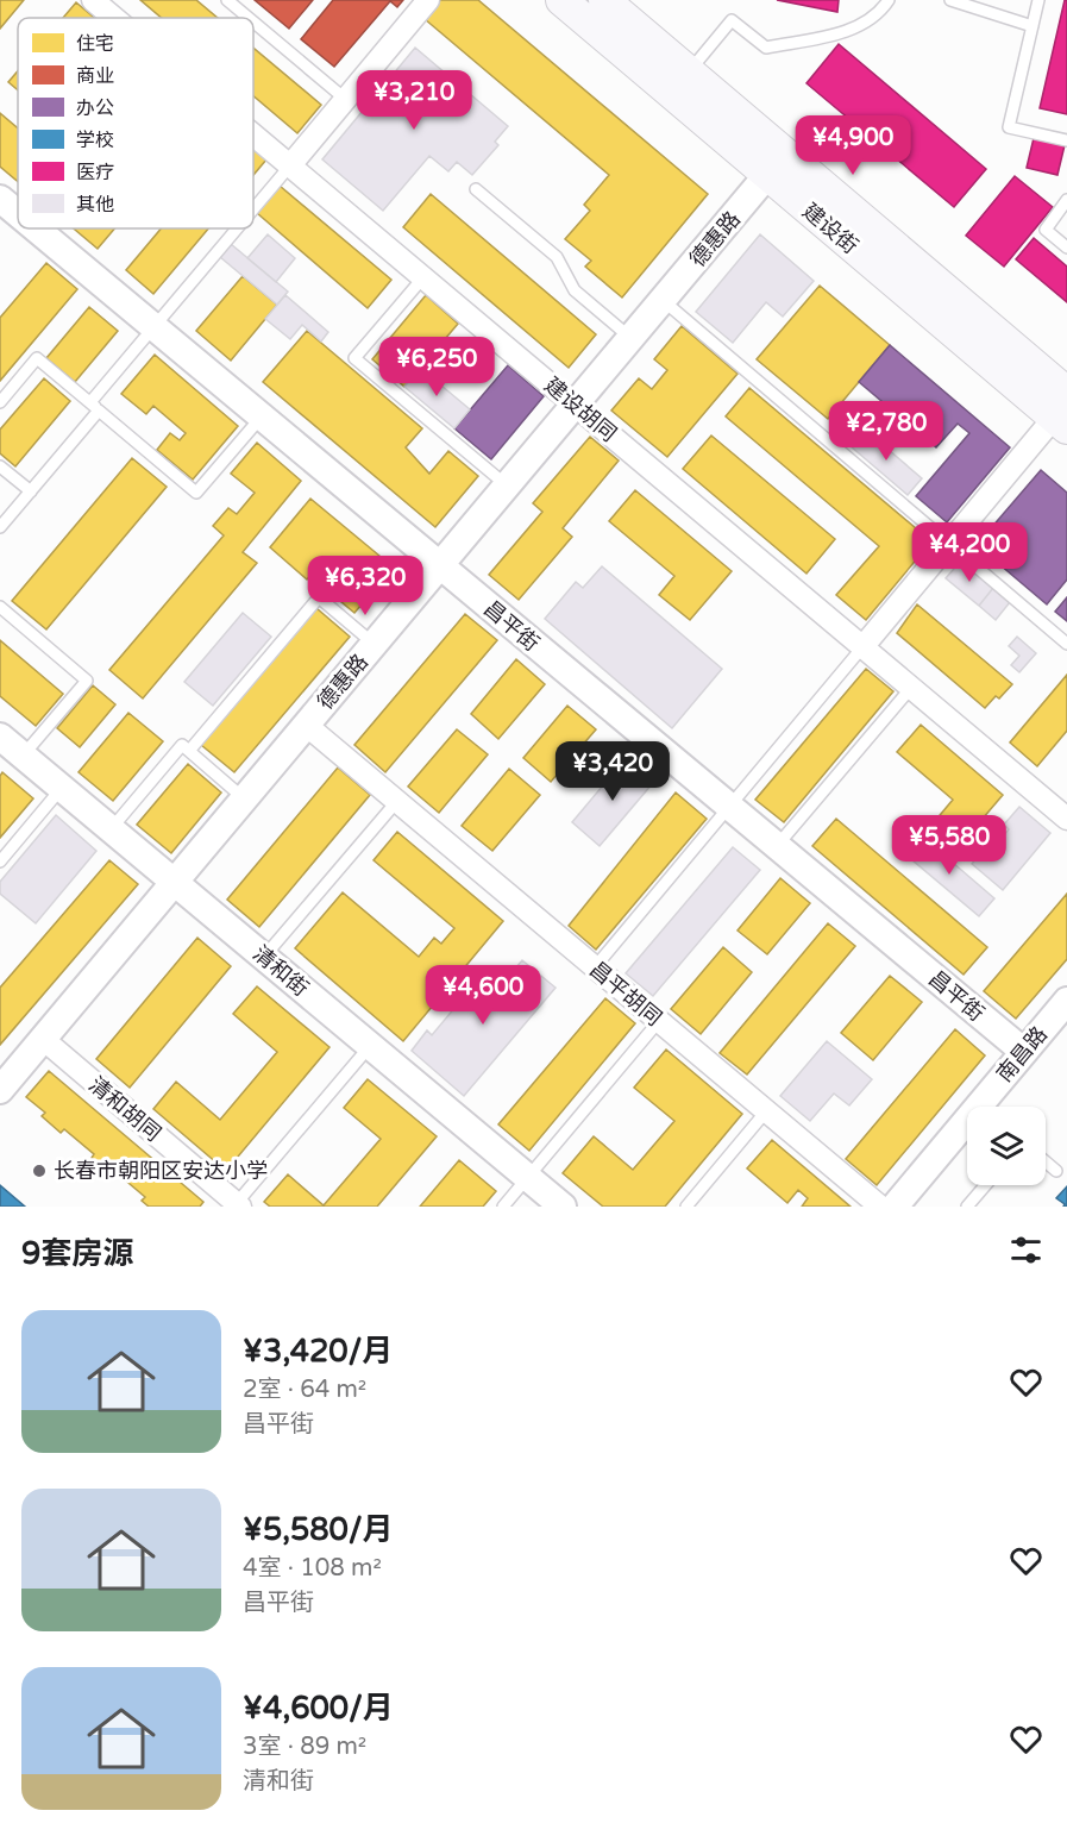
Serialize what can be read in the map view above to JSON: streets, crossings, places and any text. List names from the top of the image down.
{
  "streets": {
    "main road": ["建设街"],
    "street": [
      "德惠路",
      "建设胡同",
      "昌平街",
      "清和街",
      "昌平胡同",
      "南昌路",
      "清和胡同"
    ]
  },
  "crossings": [
    ["建设街", "德惠路"],
    ["德惠路", "建设胡同"],
    ["德惠路", "昌平街"],
    ["德惠路", "清和街"],
    ["德惠路", "昌平胡同"],
    ["德惠路", "清和胡同"],
    ["昌平街", "南昌路"]
  ],
  "places": ["长春市朝阳区安达小学"],
  "legend": [
    "住宅",
    "商业",
    "办公",
    "学校",
    "医疗",
    "其他"
  ],
  "page": {
    "price": [
      "¥3,210",
      "¥4,900",
      "¥6,250",
      "¥2,780",
      "¥4,200",
      "¥6,320",
      "¥3,420",
      "¥5,580",
      "¥4,600"
    ],
    "heading": "9套房源",
    "list": [
      {
        "name": "¥3,420/月",
        "note": "2室 · 64 m² · 昌平街"
      },
      {
        "name": "¥5,580/月",
        "note": "4室 · 108 m² · 昌平街"
      },
      {
        "name": "¥4,600/月",
        "note": "3室 · 89 m² · 清和街"
      }
    ]
  }
}
